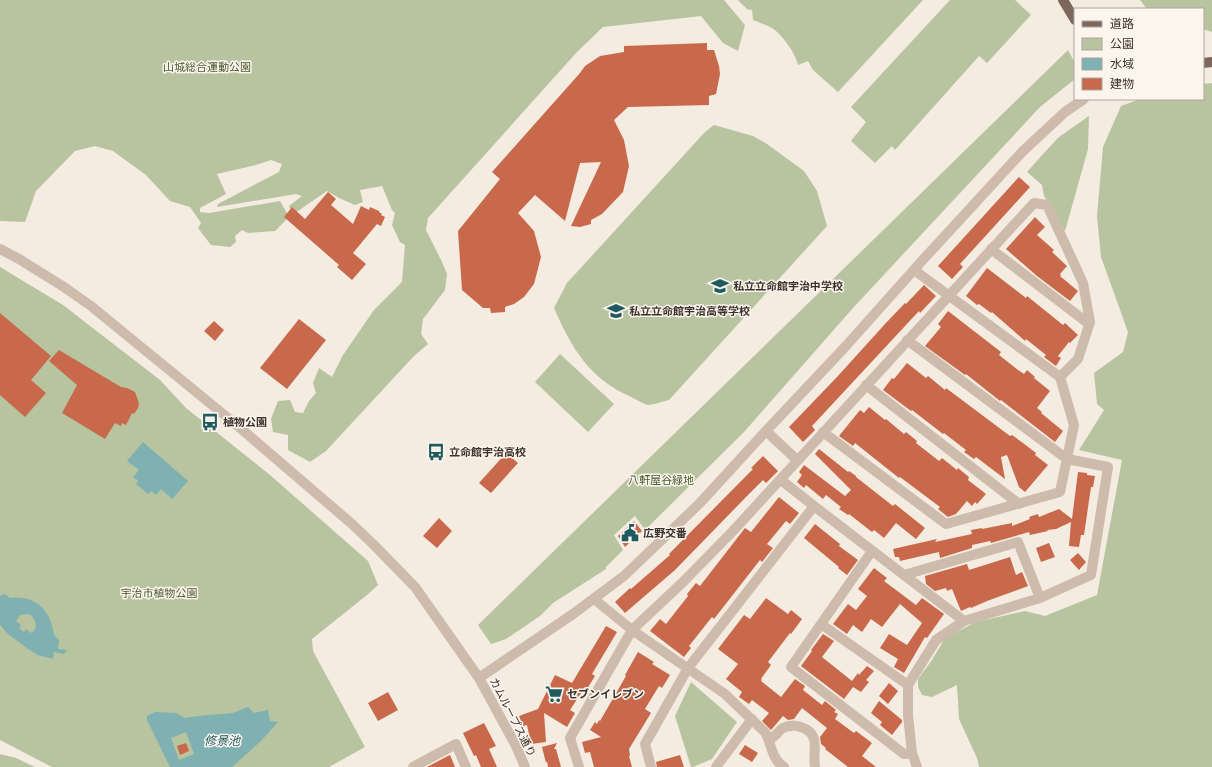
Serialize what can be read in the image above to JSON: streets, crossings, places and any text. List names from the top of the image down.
{
  "streets": {
    "street": ["カムループス通り"]
  },
  "water": ["修景池"],
  "parks": ["山城総合運動公園", "八軒屋谷緑地", "宇治市植物公園"],
  "places": {
    "school or university": ["私立立命館宇治中学校", "私立立命館宇治高等学校"],
    "bus stop": ["植物公園", "立命館宇治高校"],
    "public building": ["広野交番"],
    "supermarket": ["セブンイレブン"]
  },
  "legend": [
    "道路",
    "公園",
    "水域",
    "建物"
  ]
}
